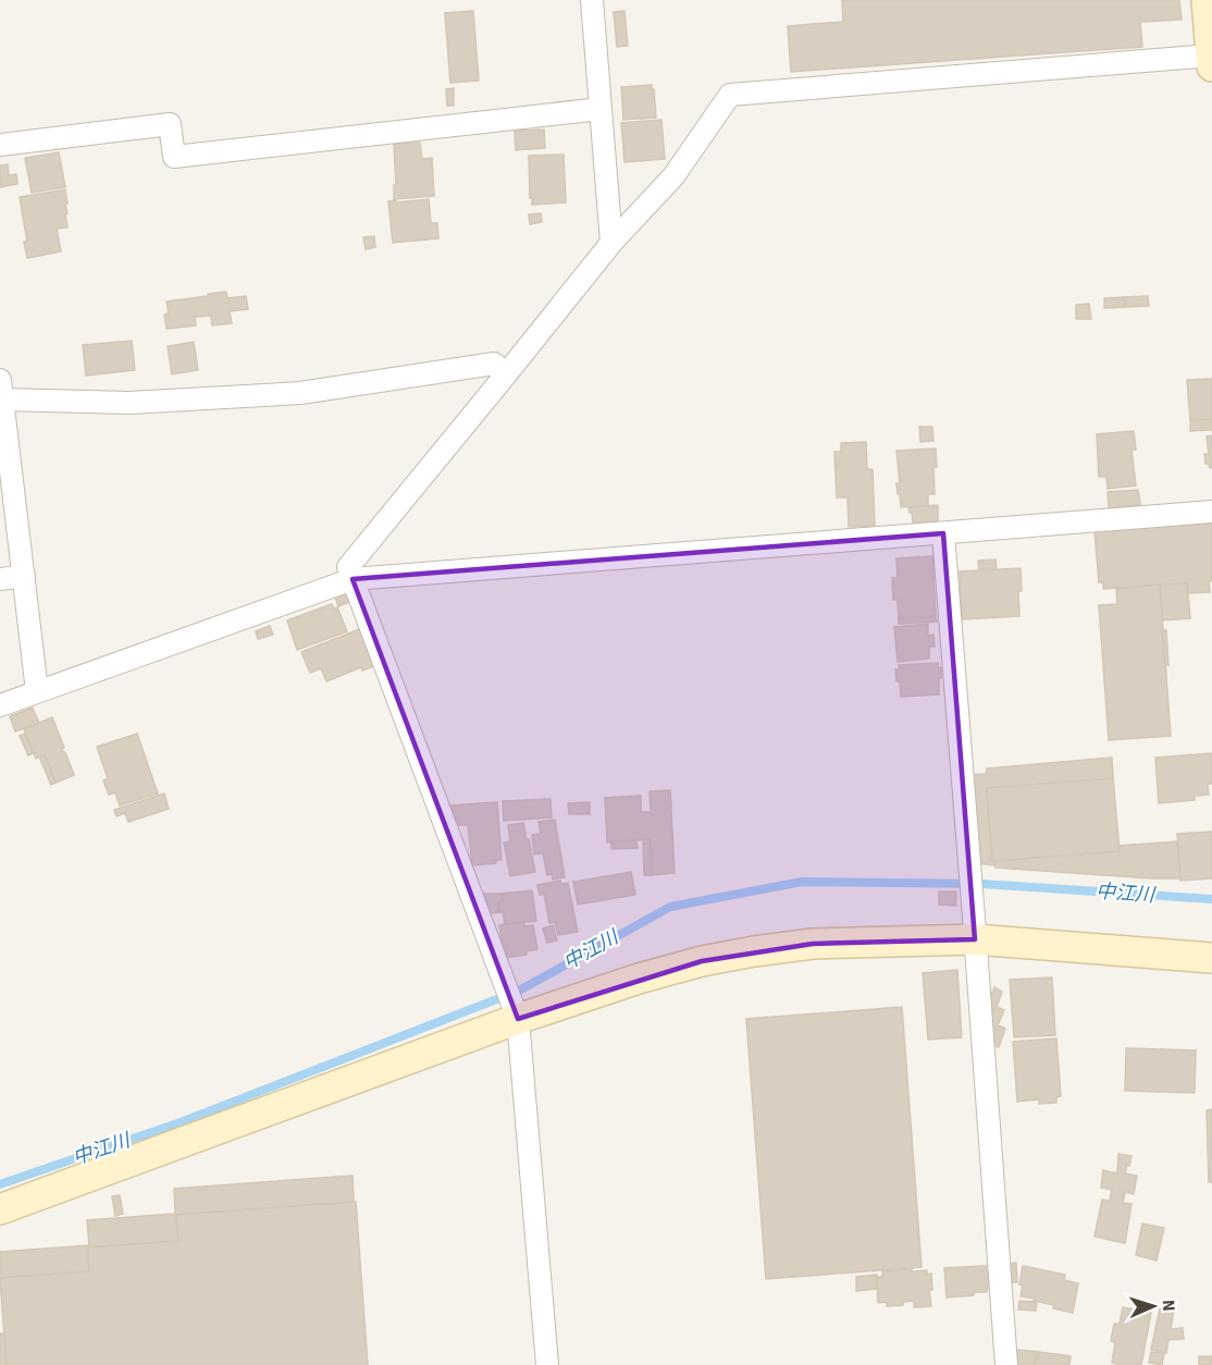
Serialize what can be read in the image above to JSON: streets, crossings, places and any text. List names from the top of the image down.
{
  "water": ["中江川"],
  "north": "right"
}
